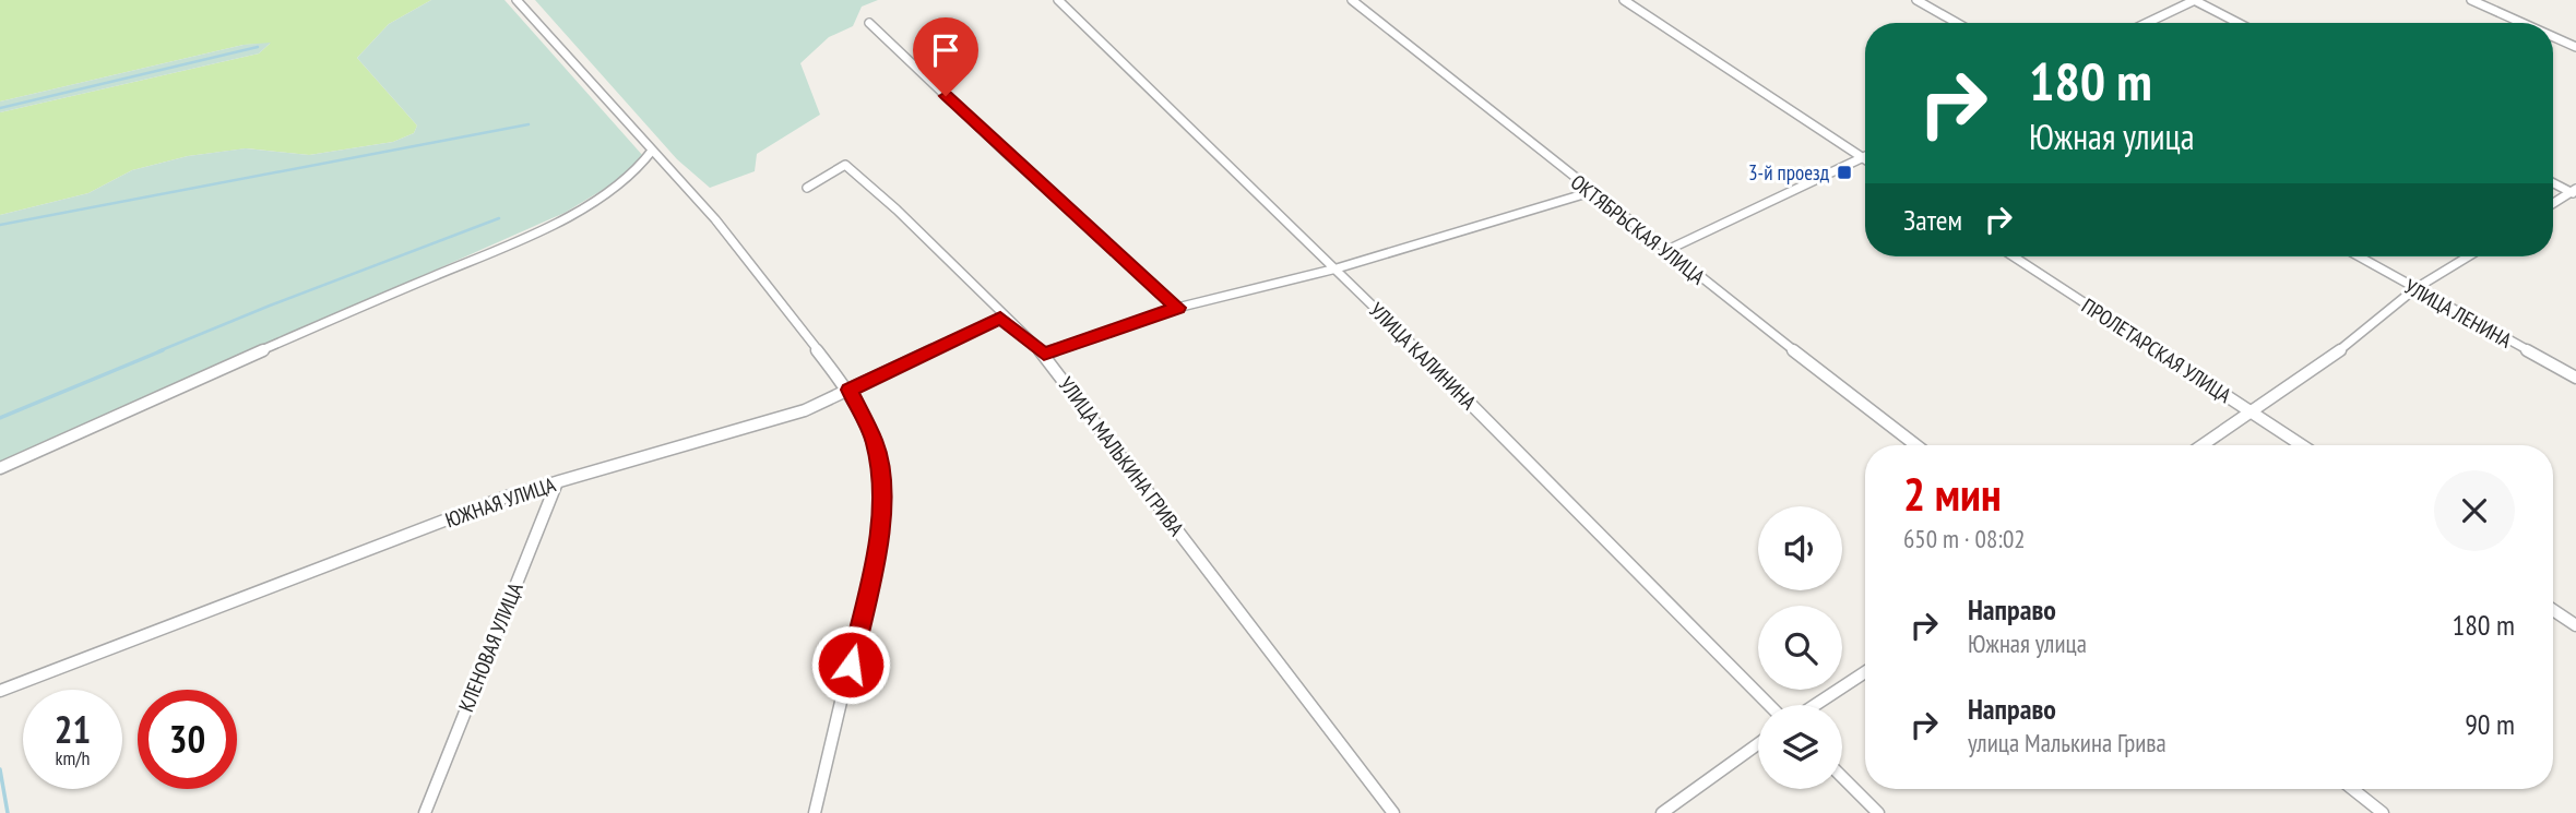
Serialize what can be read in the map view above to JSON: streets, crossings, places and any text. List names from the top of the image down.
{
  "streets": {
    "street": [
      "ОКТЯБРЬСКАЯ УЛИЦА",
      "УЛИЦА ЛЕНИНА",
      "ПРОЛЕТАРСКАЯ УЛИЦА",
      "УЛИЦА КАЛИНИНА",
      "УЛИЦА МАЛЬКИНА ГРИВА",
      "ЮЖНАЯ УЛИЦА",
      "КЛЕНОВАЯ УЛИЦА"
    ]
  },
  "crossings": [
    ["УЛИЦА МАЛЬКИНА ГРИВА", "ЮЖНАЯ УЛИЦА"],
    ["ЮЖНАЯ УЛИЦА", "КЛЕНОВАЯ УЛИЦА"]
  ],
  "places": {
    "transit": ["3-й проезд"]
  },
  "page": {
    "turn": ["180 m", "Южная улица"],
    "then": "Затем",
    "heading": ["2 мин", "650 m · 08:02"],
    "list": [
      {
        "name": "Направо",
        "note": "Южная улица",
        "value": "180 m"
      },
      {
        "name": "Направо",
        "note": "улица Малькина Грива",
        "value": "90 m"
      }
    ],
    "speed": "21 km/h",
    "limit": "30"
  }
}
